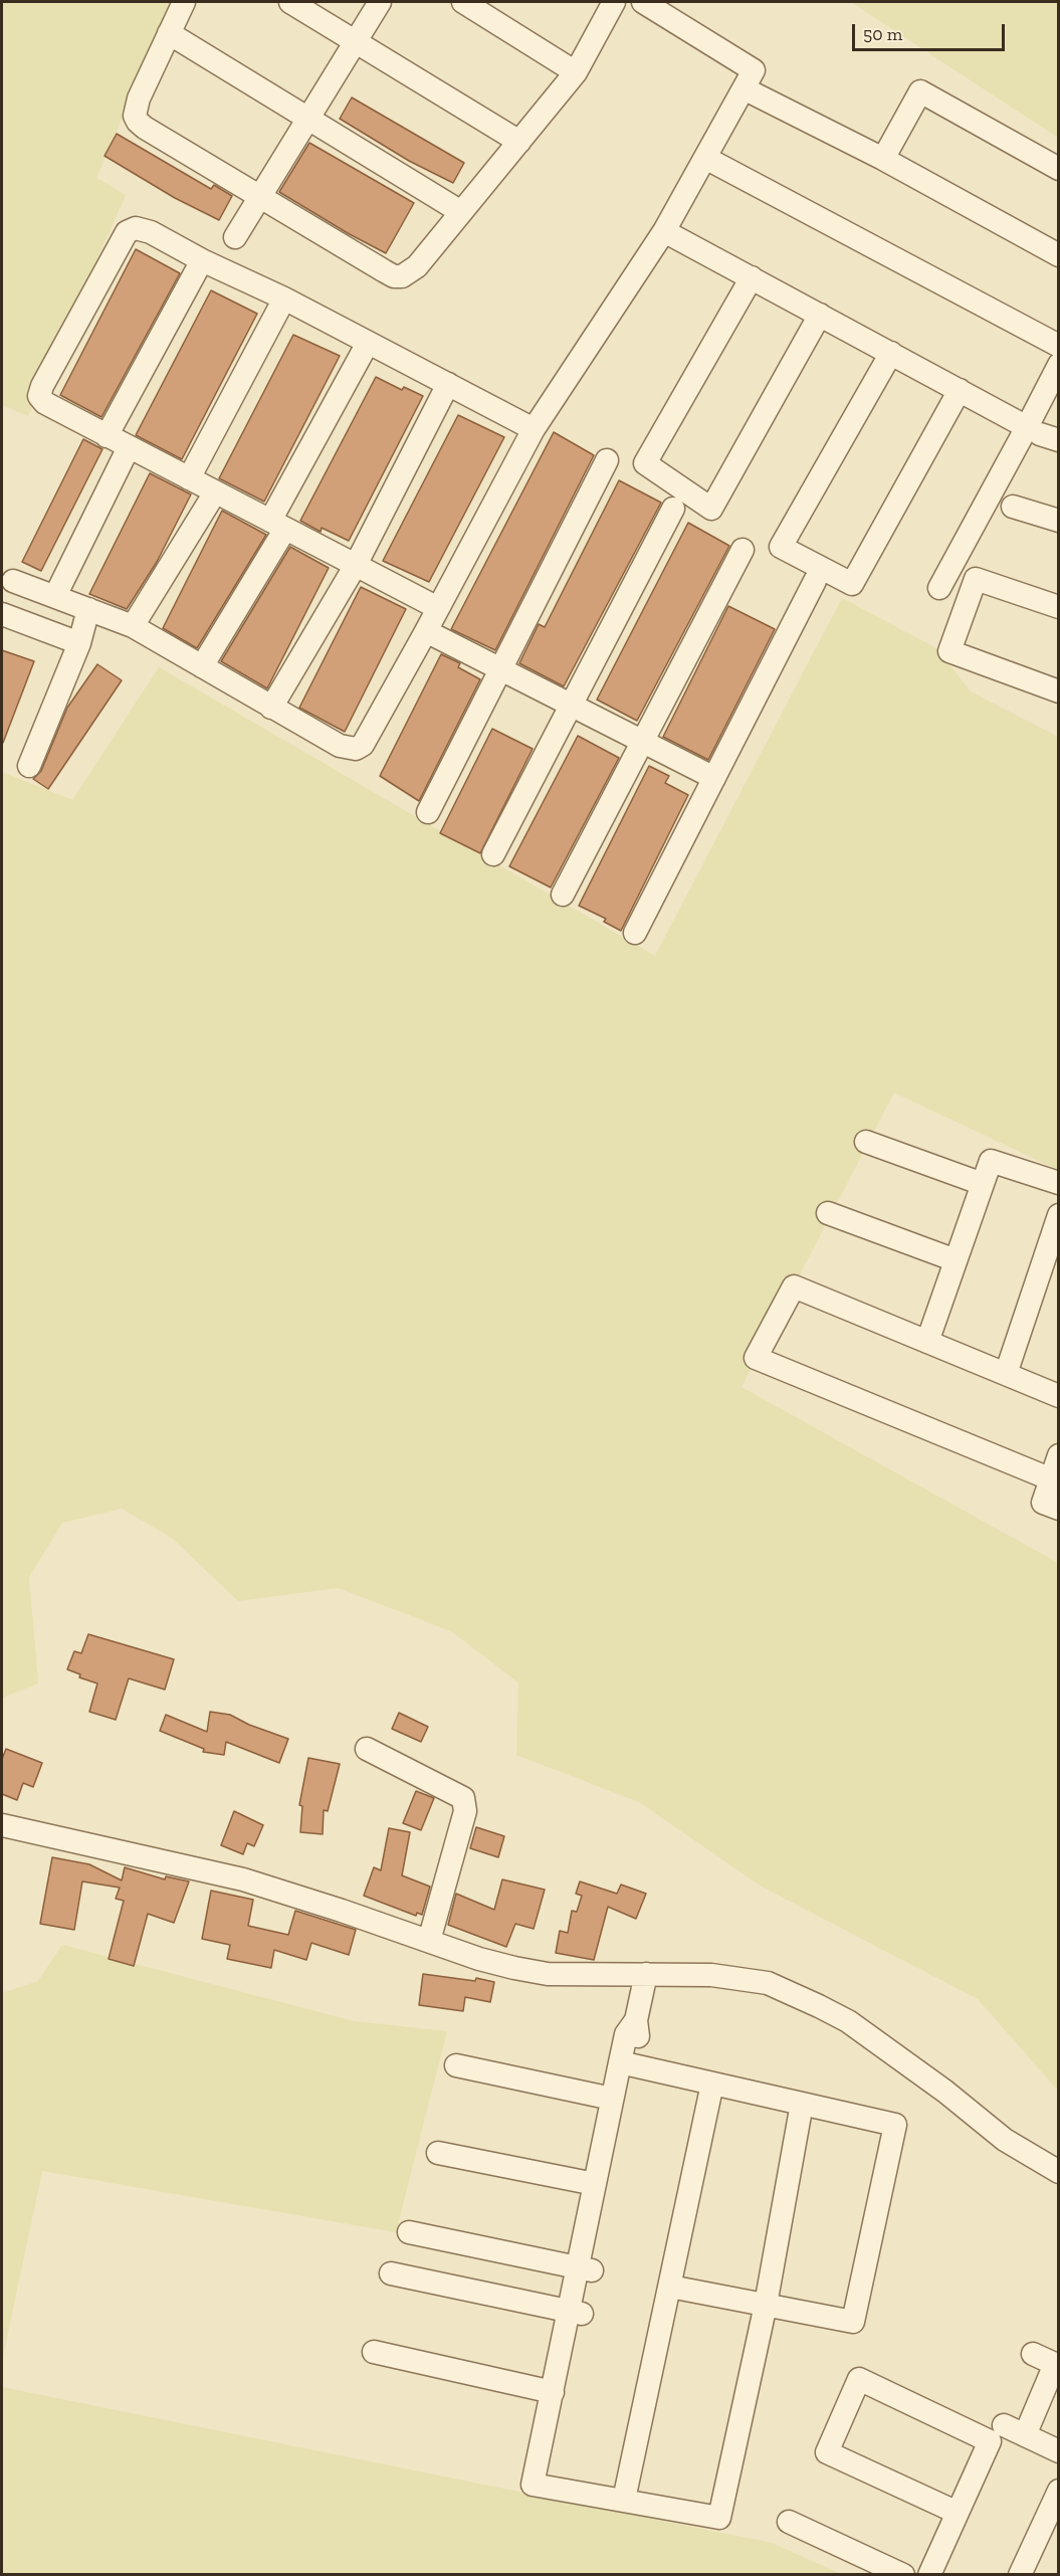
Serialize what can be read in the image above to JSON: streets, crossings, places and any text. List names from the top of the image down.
{
  "scale_bar": "50 m"
}
